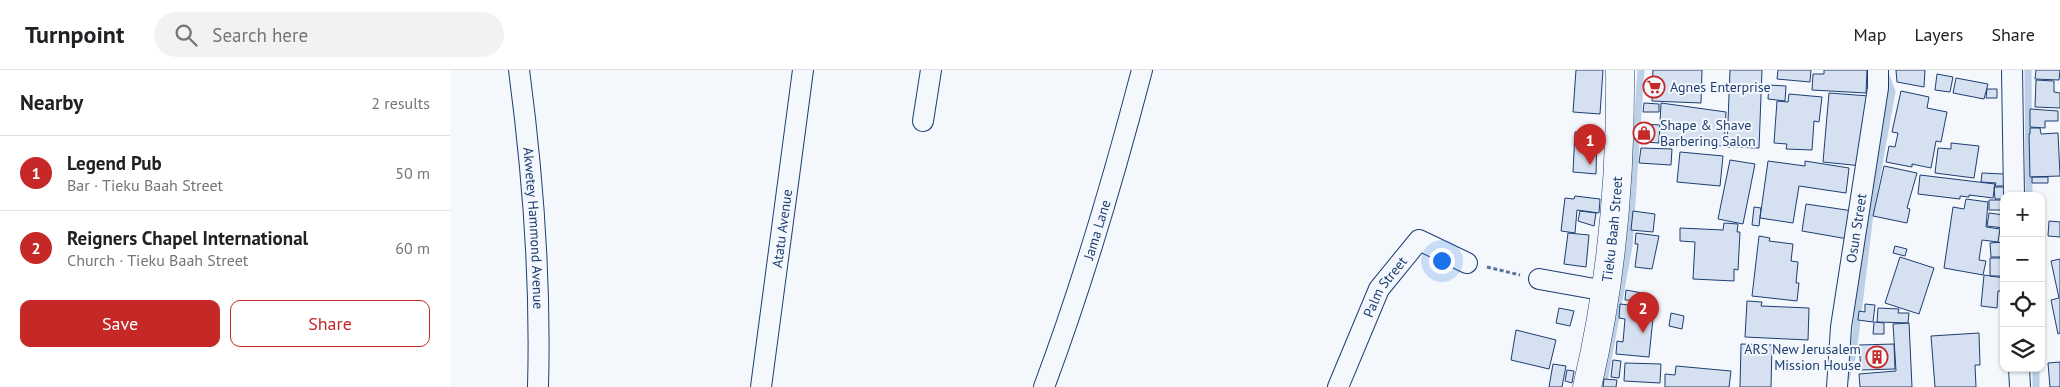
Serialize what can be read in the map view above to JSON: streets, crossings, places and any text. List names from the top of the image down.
{
  "streets": {
    "street": [
      "Akwetey Hammond Avenue",
      "Atatu Avenue",
      "Osun Street",
      "Tieku Baah Street",
      "Jama Lane",
      "Palm Street"
    ]
  },
  "places": {
    "supermarket": ["Agnes Enterprise"],
    "shop": ["Shape & Shave Barbering Salon"],
    "building": ["ARS New Jerusalem Mission House"]
  },
  "page": {
    "header": "Turnpoint",
    "search": "Search here",
    "nav": ["Map", "Layers", "Share"],
    "heading": ["Nearby", "2 results"],
    "pins": ["1", "2"],
    "list": [
      {
        "mark": "1",
        "name": "Legend Pub",
        "note": "Bar · Tieku Baah Street",
        "value": "50 m"
      },
      {
        "mark": "2",
        "name": "Reigners Chapel International",
        "note": "Church · Tieku Baah Street",
        "value": "60 m"
      }
    ],
    "map_buttons": ["+", "−"],
    "buttons": ["Save", "Share"]
  }
}
